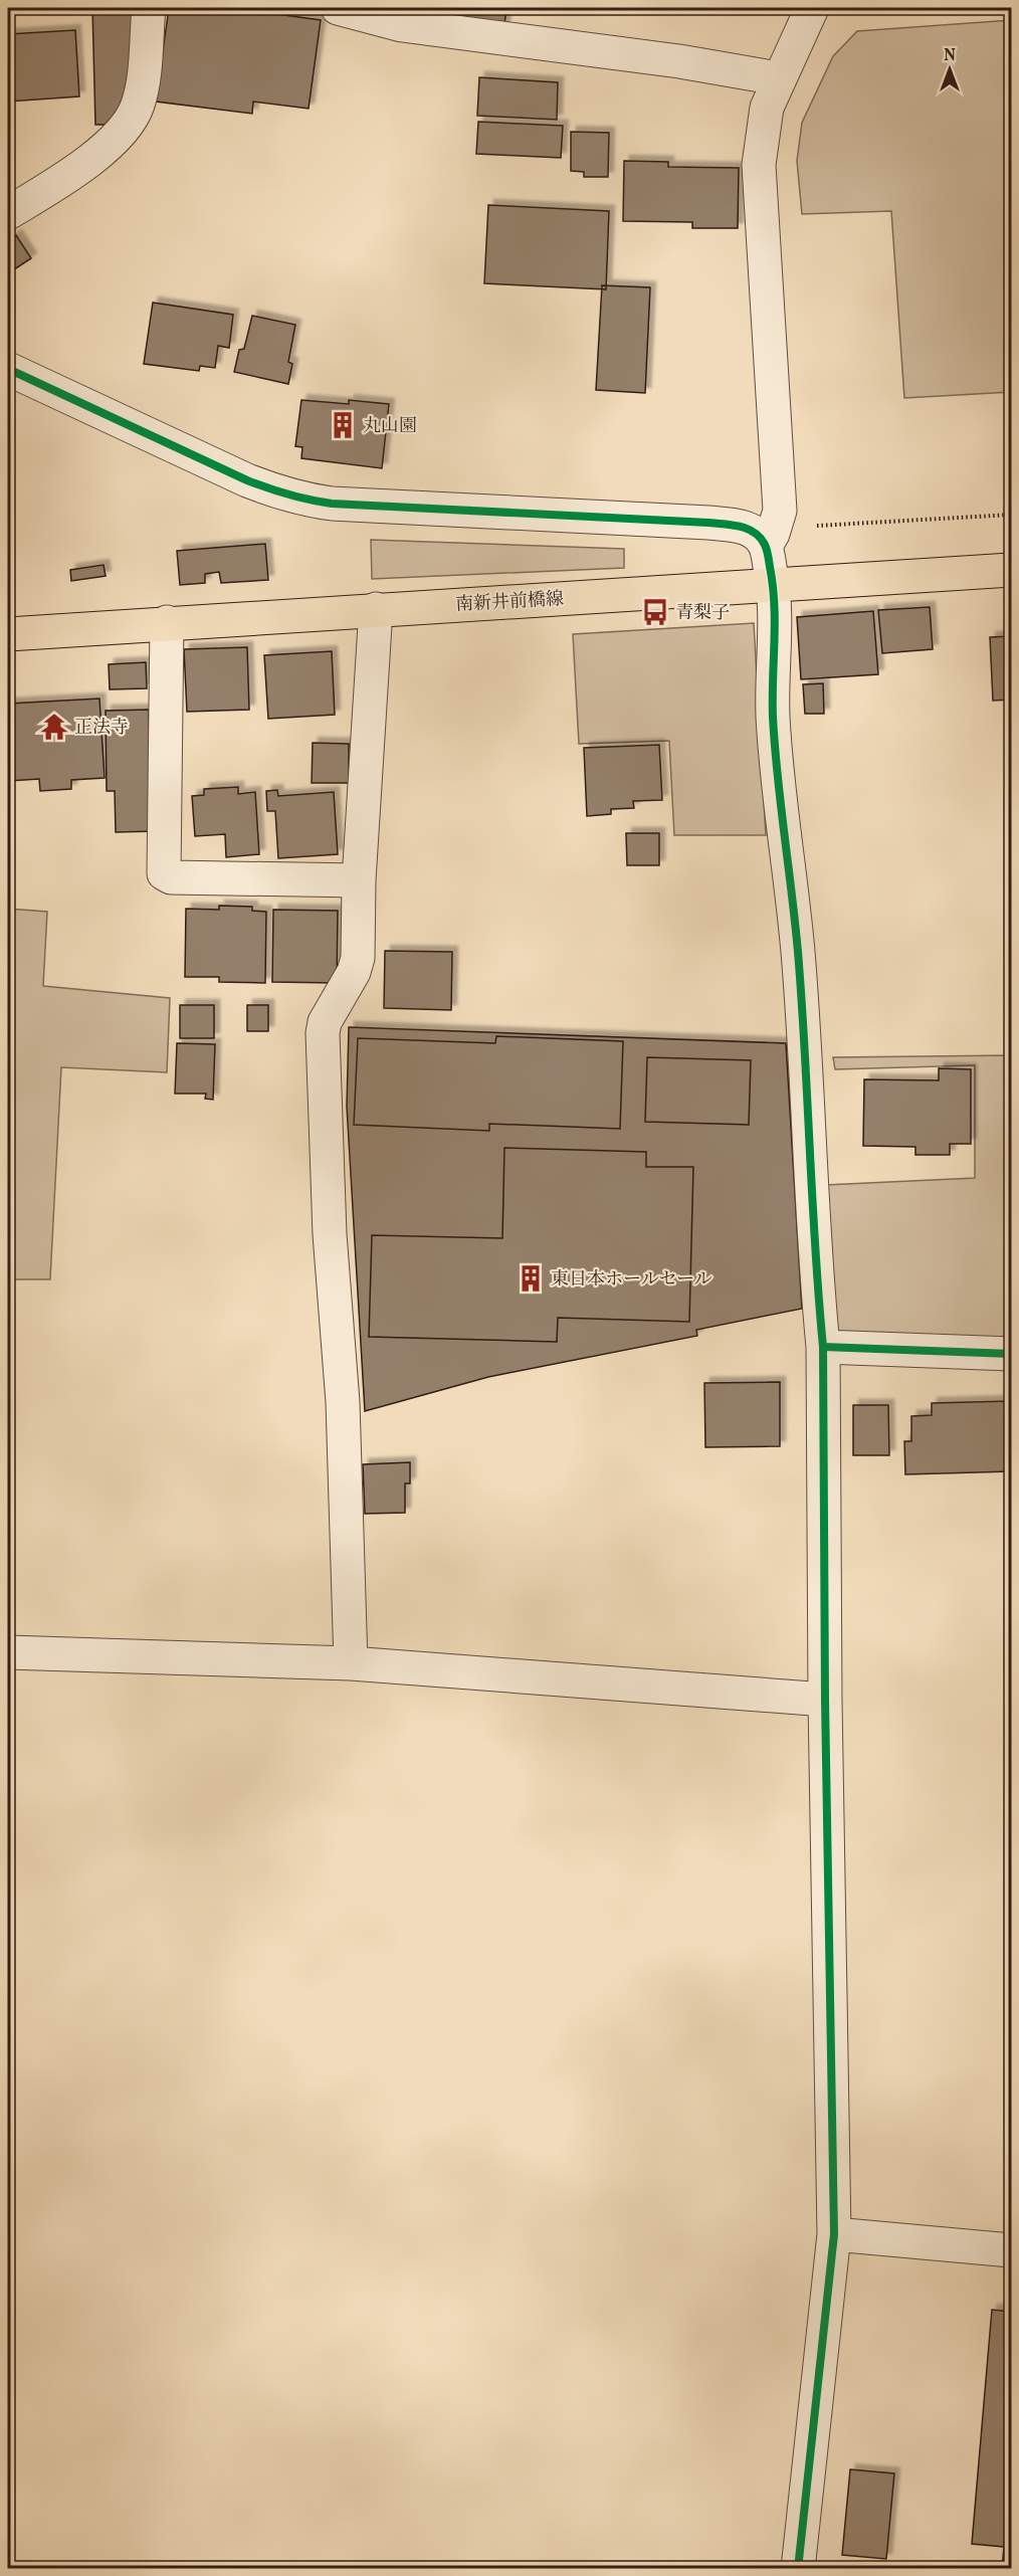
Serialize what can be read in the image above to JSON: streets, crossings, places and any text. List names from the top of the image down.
{
  "streets": {
    "main road": ["南新井前橋線"]
  },
  "places": {
    "building": ["丸山園", "東日本ホールセール"],
    "bus stop": ["青梨子"],
    "temple": ["正法寺"]
  },
  "north": "top"
}
